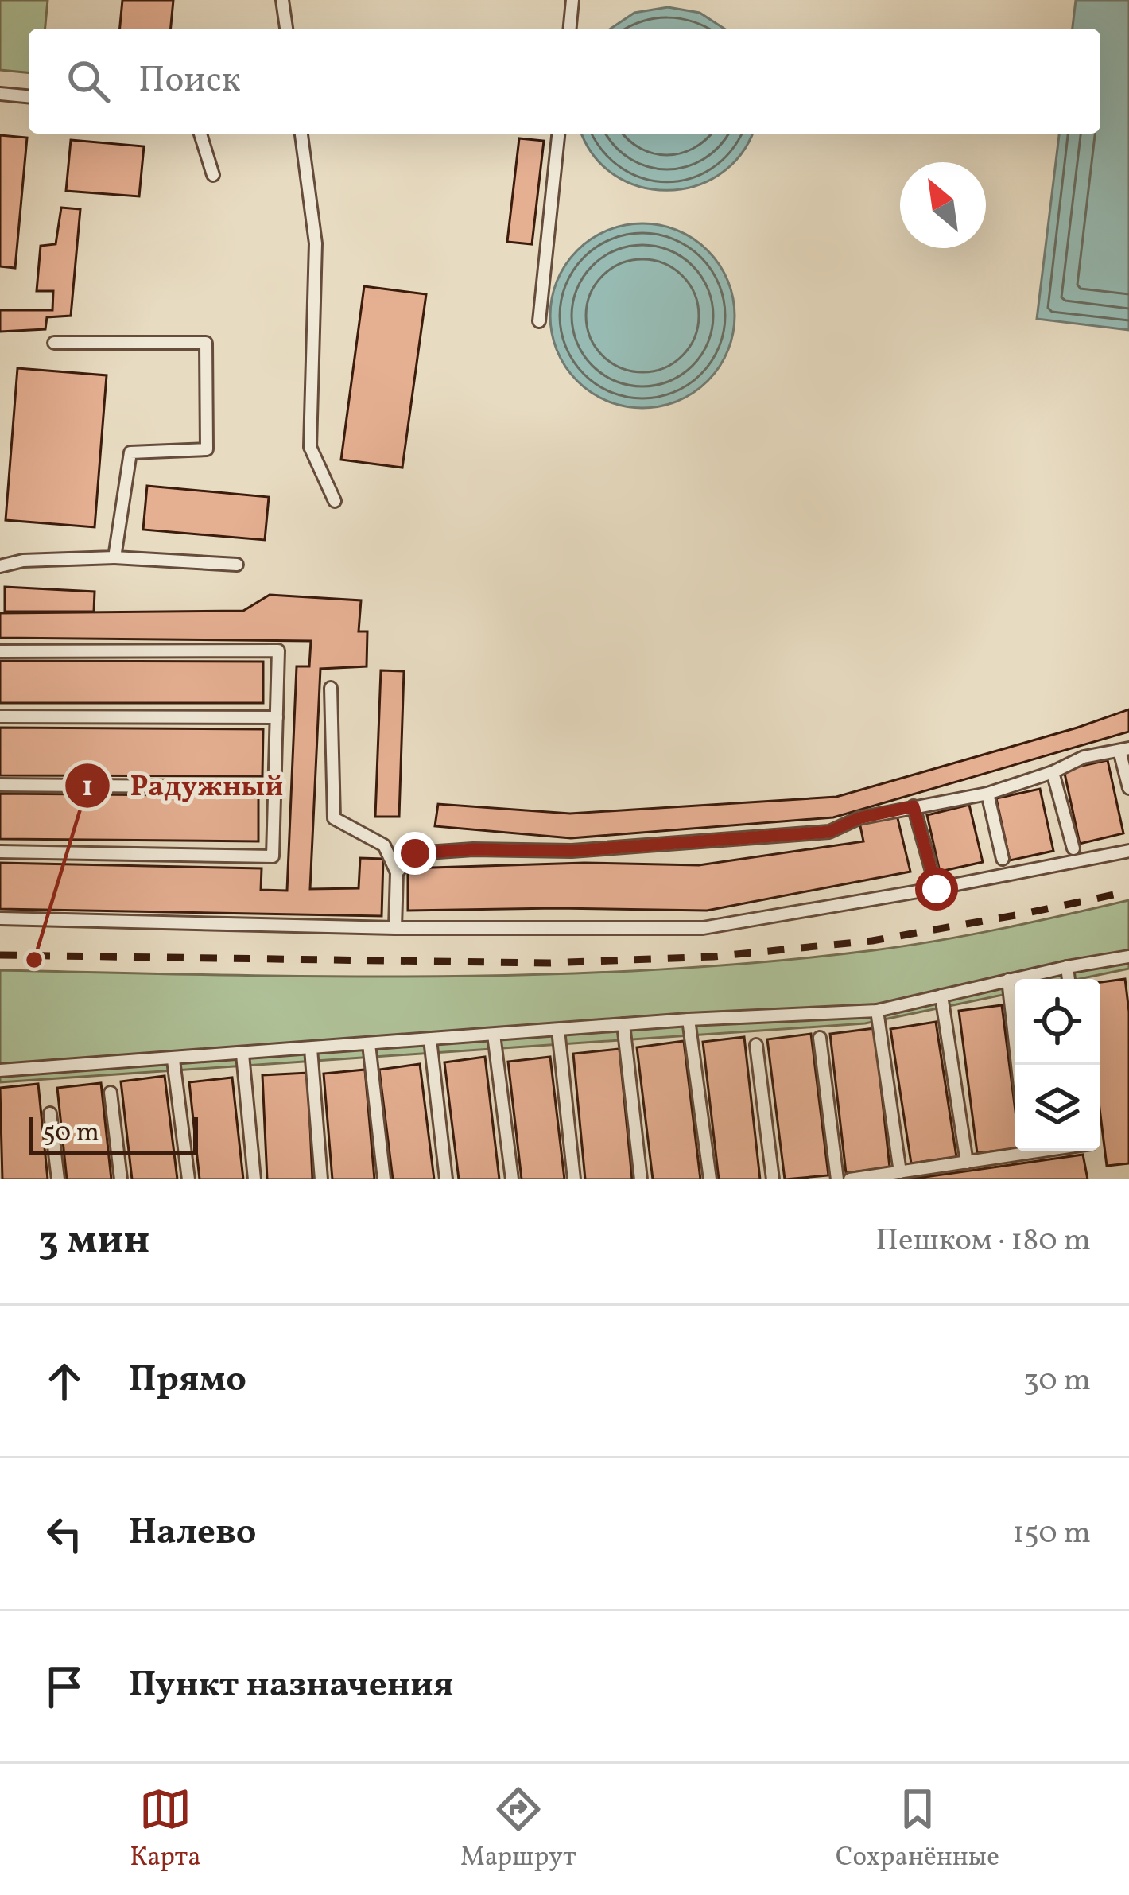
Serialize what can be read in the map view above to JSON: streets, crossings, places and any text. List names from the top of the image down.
{
  "places": ["Радужный"],
  "scale_bar": "50 m",
  "north": "top left",
  "page": {
    "search": "Поиск",
    "scale": "50 m",
    "heading": ["3 мин", "Пешком · 180 m"],
    "list": [
      ["Прямо", "30 m"],
      ["Налево", "150 m"],
      "Пункт назначения"
    ],
    "nav": ["Карта", "Маршрут", "Сохранённые"]
  }
}
